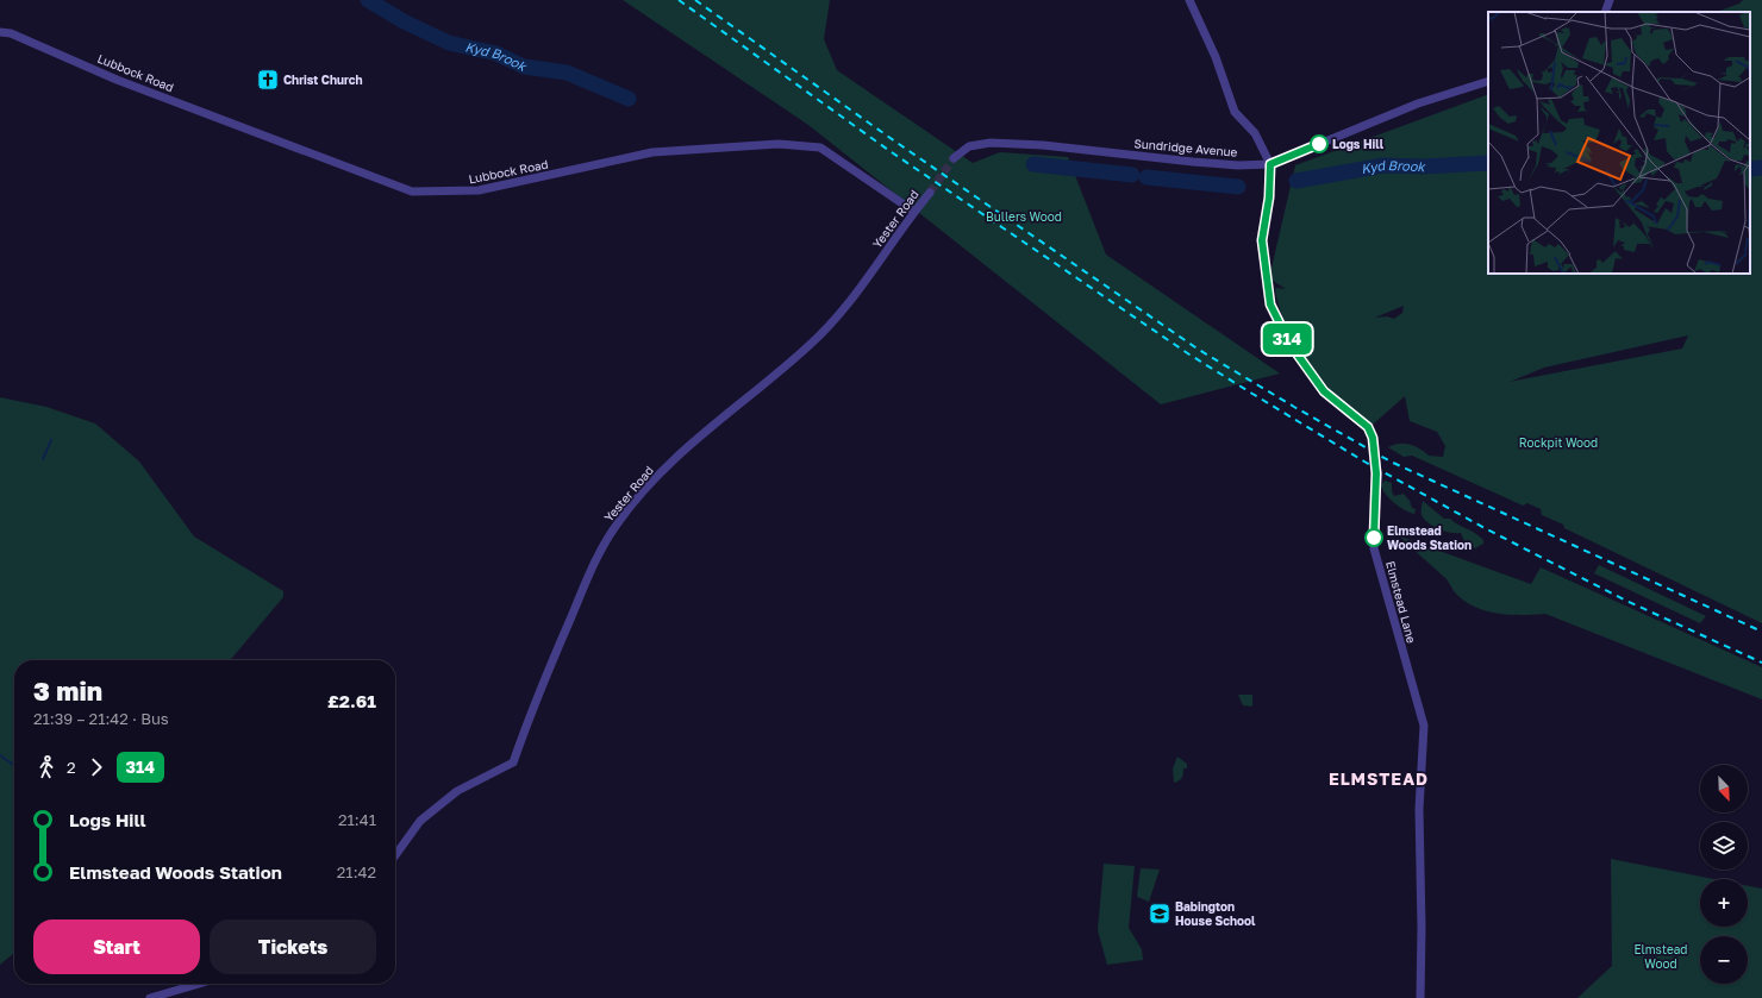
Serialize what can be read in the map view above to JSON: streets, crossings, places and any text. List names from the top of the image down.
{
  "streets": {
    "street": [
      "Lubbock Road",
      "Sundridge Avenue",
      "Yester Road",
      "Elmstead Lane"
    ]
  },
  "crossings": [
    ["Lubbock Road", "Yester Road"],
    ["Sundridge Avenue", "Elmstead Lane"]
  ],
  "districts": ["ELMSTEAD"],
  "water": ["Kyd Brook"],
  "parks": ["Bullers Wood", "Rockpit Wood", "Elmstead Wood"],
  "places": {
    "church": ["Christ Church"],
    "other": ["Logs Hill", "Elmstead Woods Station"],
    "school or university": ["Babington House School"]
  },
  "lines": ["bus line 314"],
  "north": "bottom right",
  "page": {
    "on_map": "314",
    "heading": ["3 min", "21:39 – 21:42 · Bus", "£2.61"],
    "legs": ["2", "314"],
    "map_buttons": ["+", "−"],
    "list": [
      {
        "name": "Logs Hill",
        "value": "21:41"
      },
      {
        "name": "Elmstead Woods Station",
        "value": "21:42"
      }
    ],
    "buttons": ["Start", "Tickets"]
  }
}
